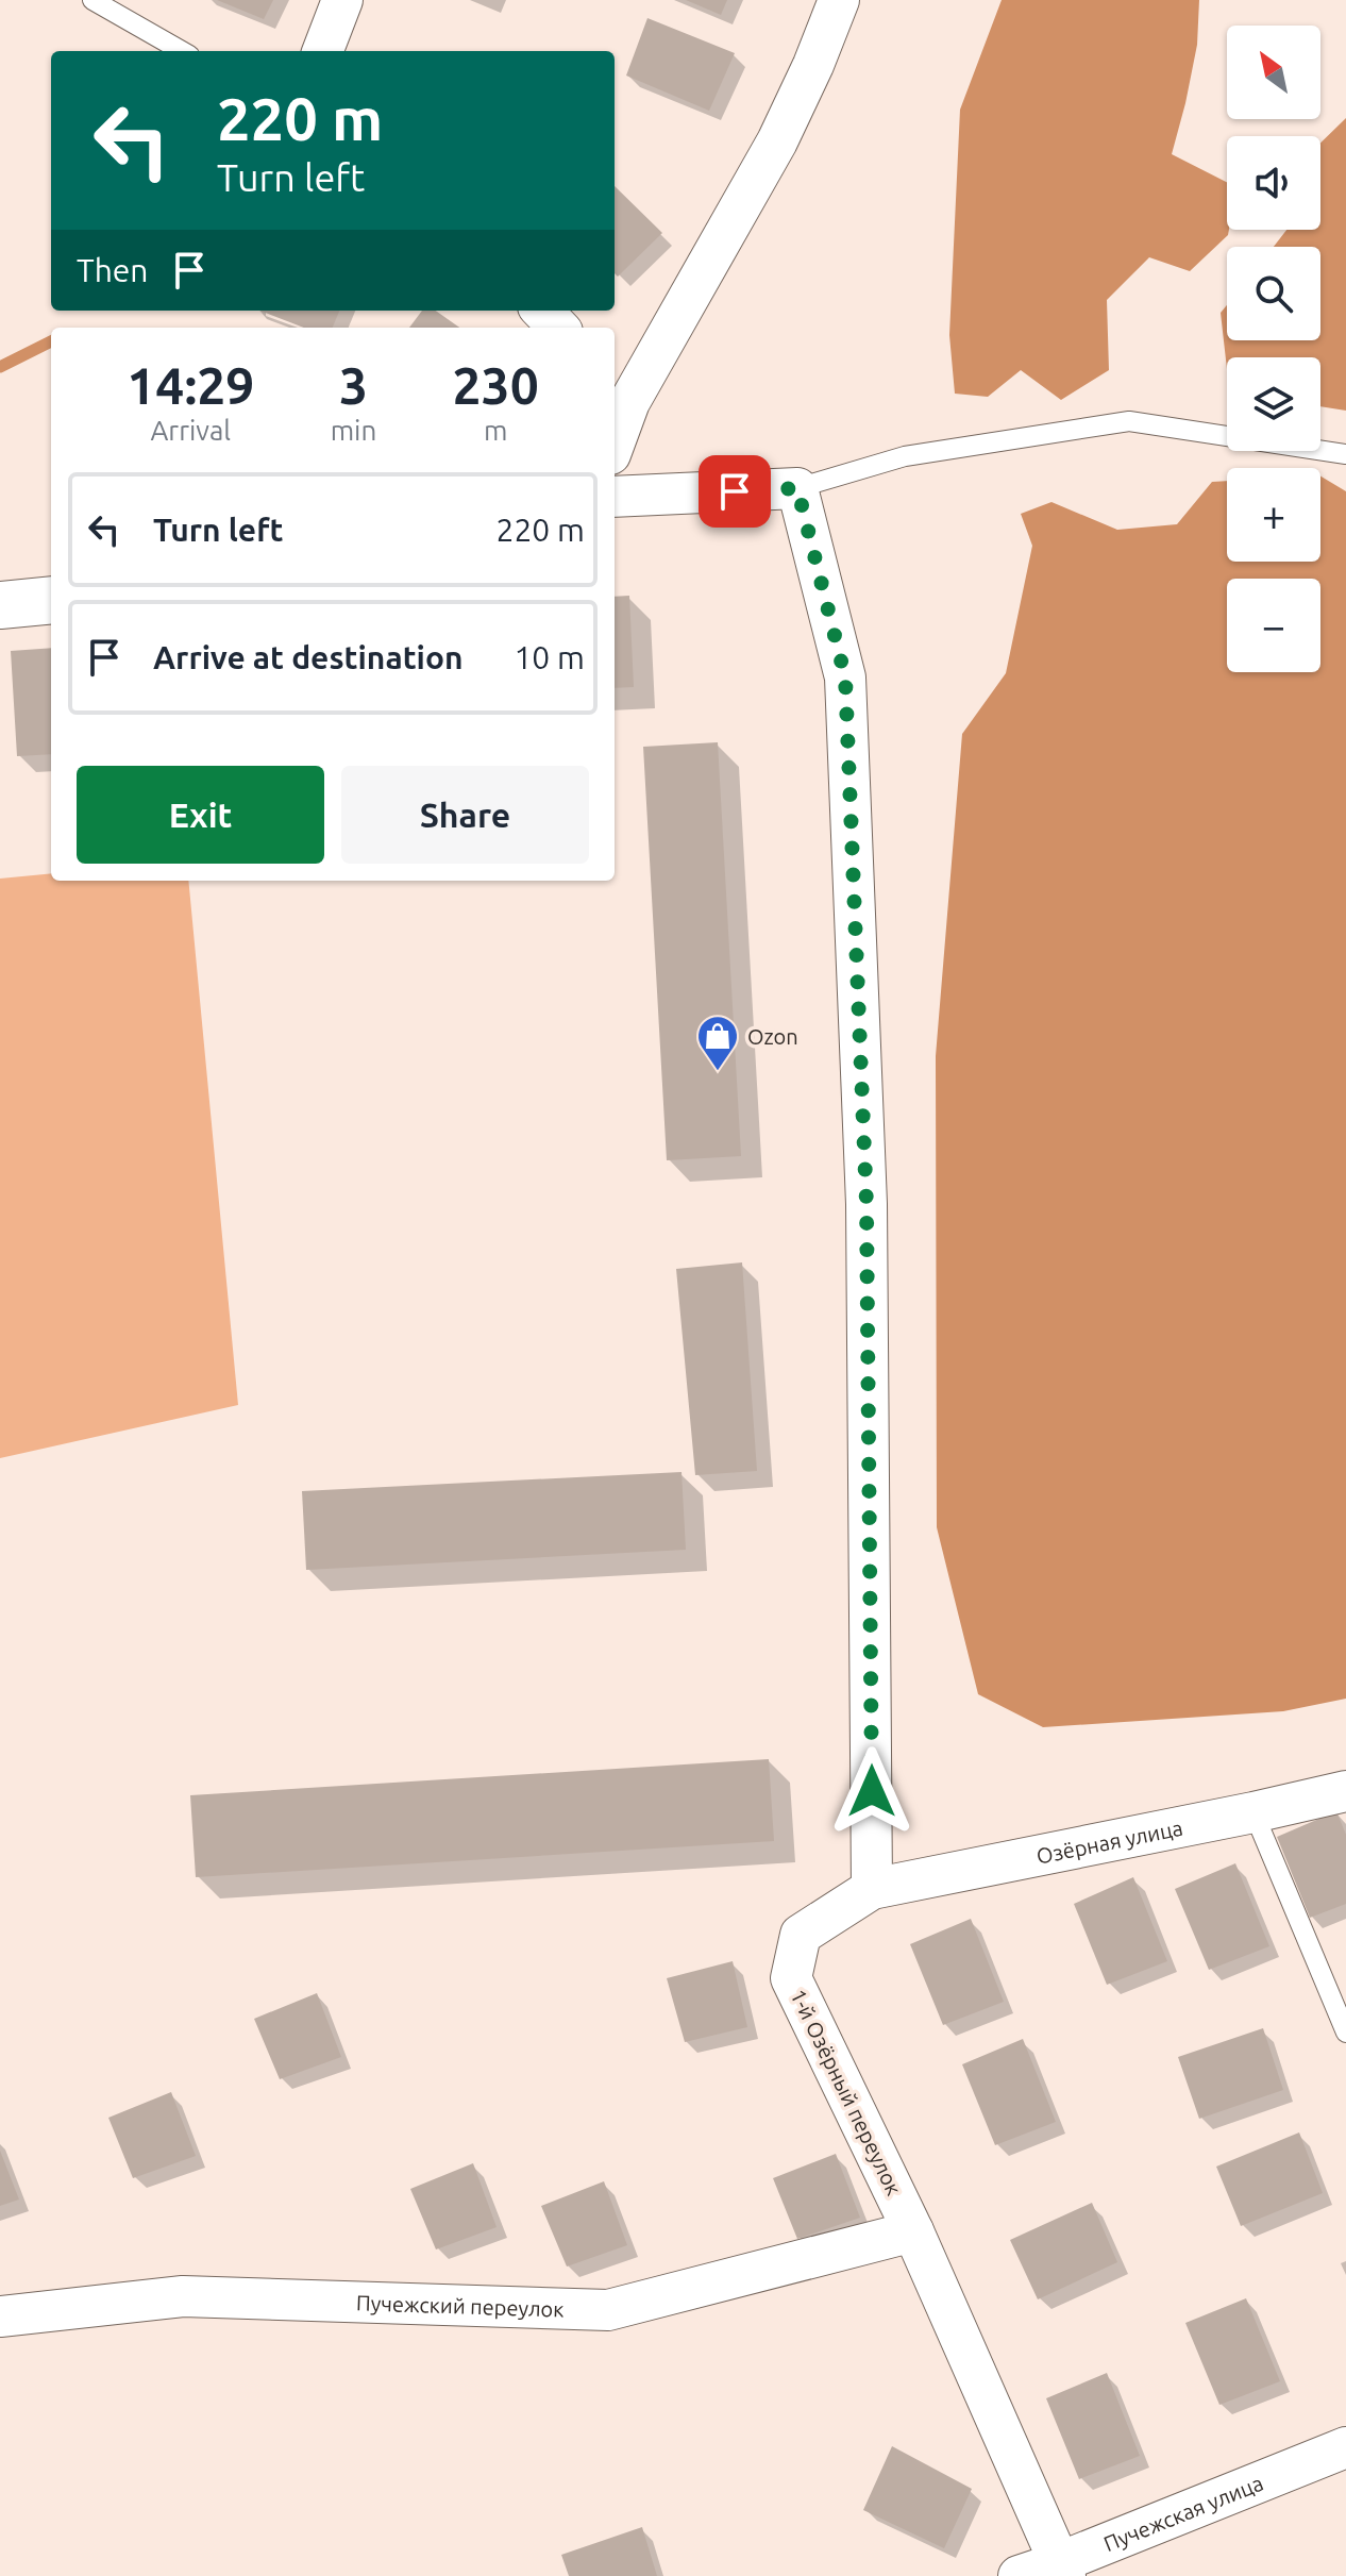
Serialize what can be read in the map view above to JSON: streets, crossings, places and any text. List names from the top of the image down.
{
  "streets": {
    "street": [
      "Озёрная улица",
      "1-й Озёрный переулок",
      "Пучежский переулок",
      "Пучежская улица"
    ]
  },
  "crossings": [
    ["Озёрная улица", "1-й Озёрный переулок"],
    ["1-й Озёрный переулок", "Пучежский переулок"],
    ["1-й Озёрный переулок", "Пучежская улица"]
  ],
  "places": {
    "shop": ["Ozon"]
  },
  "north": "top left",
  "page": {
    "map_buttons": ["+", "−"],
    "turn": ["220 m", "Turn left"],
    "then": "Then",
    "eta": [
      "14:29",
      "Arrival",
      "3",
      "min",
      "230",
      "m"
    ],
    "list": [
      {
        "name": "Turn left",
        "value": "220 m"
      },
      {
        "name": "Arrive at destination",
        "value": "10 m"
      }
    ],
    "buttons": ["Exit", "Share"]
  }
}
